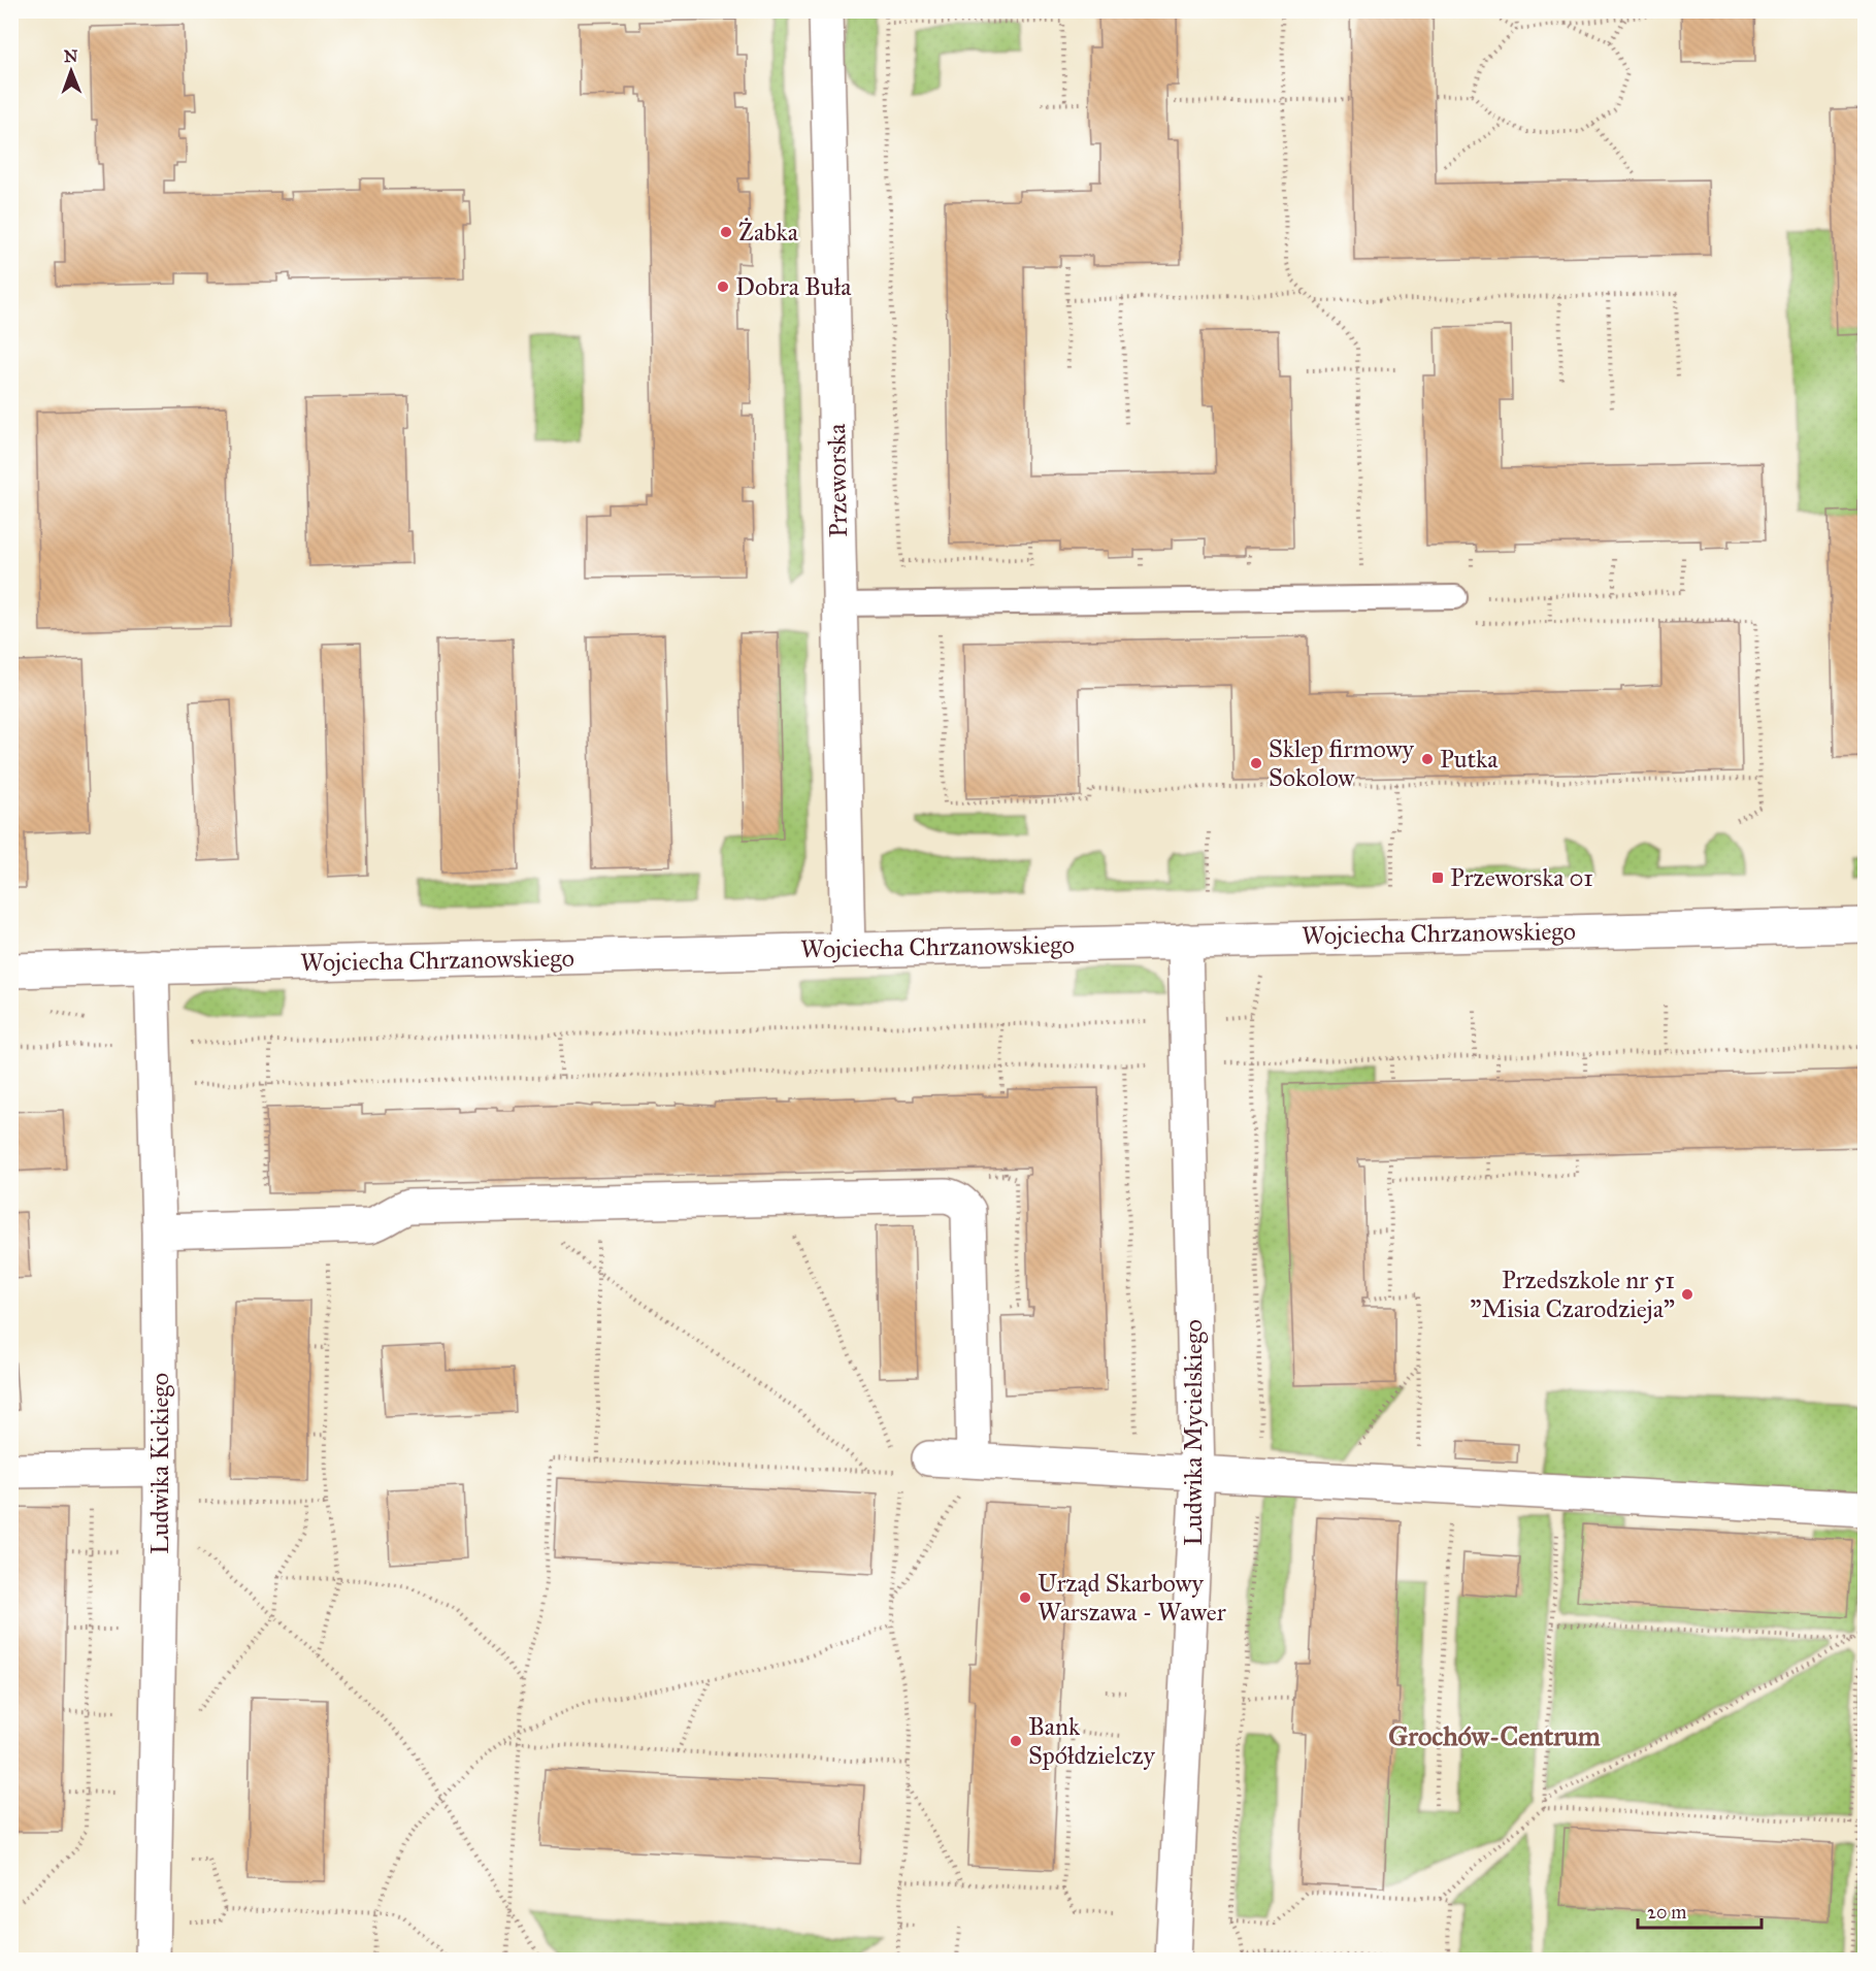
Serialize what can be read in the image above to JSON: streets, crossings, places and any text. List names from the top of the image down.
{
  "streets": {
    "street": [
      "Przeworska",
      "Wojciecha Chrzanowskiego",
      "Ludwika Mycielskiego",
      "Ludwika Kickiego"
    ]
  },
  "crossings": [
    ["Przeworska", "Wojciecha Chrzanowskiego"],
    ["Wojciecha Chrzanowskiego", "Ludwika Mycielskiego"],
    ["Wojciecha Chrzanowskiego", "Ludwika Kickiego"]
  ],
  "districts": ["Grochów-Centrum"],
  "places": {
    "other": [
      "Żabka",
      "Dobra Buła",
      "Putka",
      "Sklep firmowy Sokolow",
      "Przedszkole nr 51 \"Misia Czarodzieja\"",
      "Urząd Skarbowy Warszawa - Wawer",
      "Bank Spółdzielczy"
    ],
    "transit": ["Przeworska 01"]
  },
  "scale_bar": "20 m",
  "north": "top"
}
